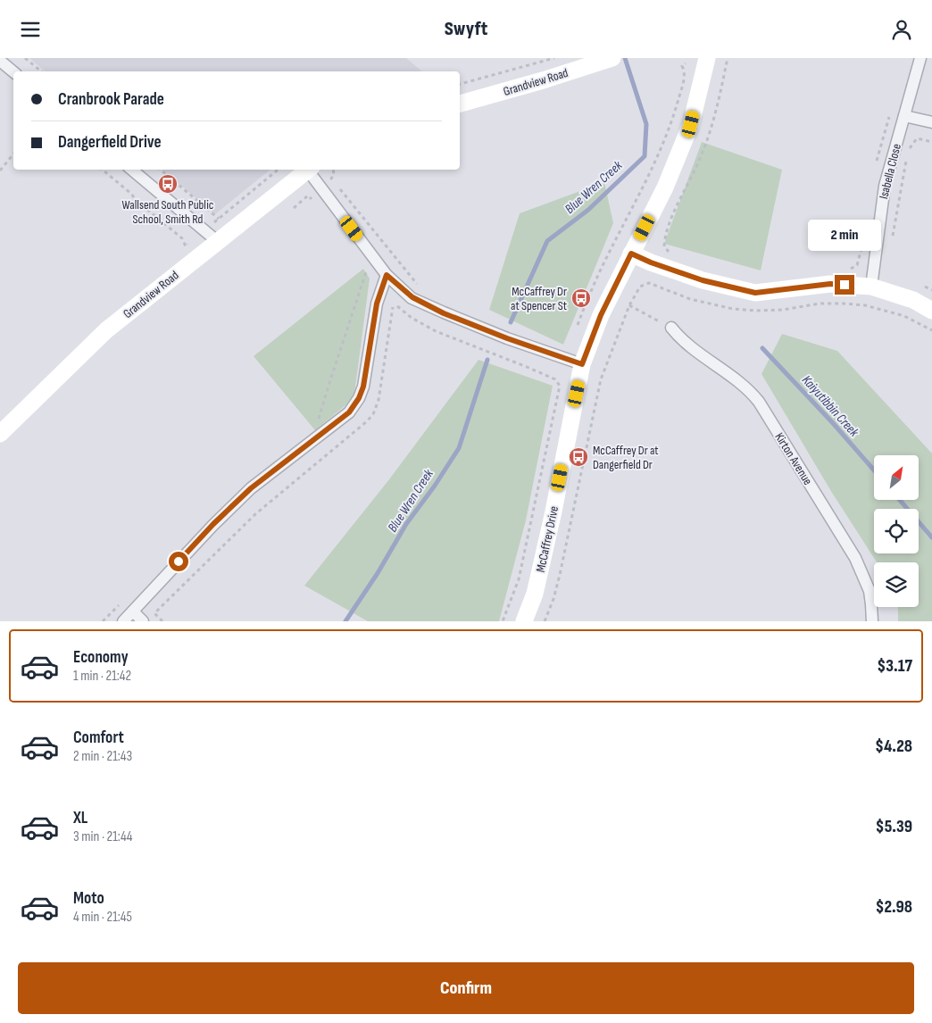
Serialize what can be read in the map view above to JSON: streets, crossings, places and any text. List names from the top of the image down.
{
  "streets": {
    "street": [
      "Grandview Road",
      "Isabella Close",
      "Kirton Avenue",
      "McCaffrey Drive"
    ]
  },
  "water": ["Blue Wren Creek", "Kaiyutibbin Creek"],
  "places": {
    "bus stop": ["Wallsend South Public School, Smith Rd", "McCaffrey Dr at Spencer St", "McCaffrey Dr at Dangerfield Dr"]
  },
  "north": "top right",
  "page": {
    "header": "Swyft",
    "banner": ["Cranbrook Parade", "Dangerfield Drive"],
    "bubble": "2 min",
    "list": [
      {
        "name": "Economy",
        "note": "1 min · 21:42",
        "value": "$3.17"
      },
      {
        "name": "Comfort",
        "note": "2 min · 21:43",
        "value": "$4.28"
      },
      {
        "name": "XL",
        "note": "3 min · 21:44",
        "value": "$5.39"
      },
      {
        "name": "Moto",
        "note": "4 min · 21:45",
        "value": "$2.98"
      }
    ],
    "buttons": "Confirm"
  }
}
